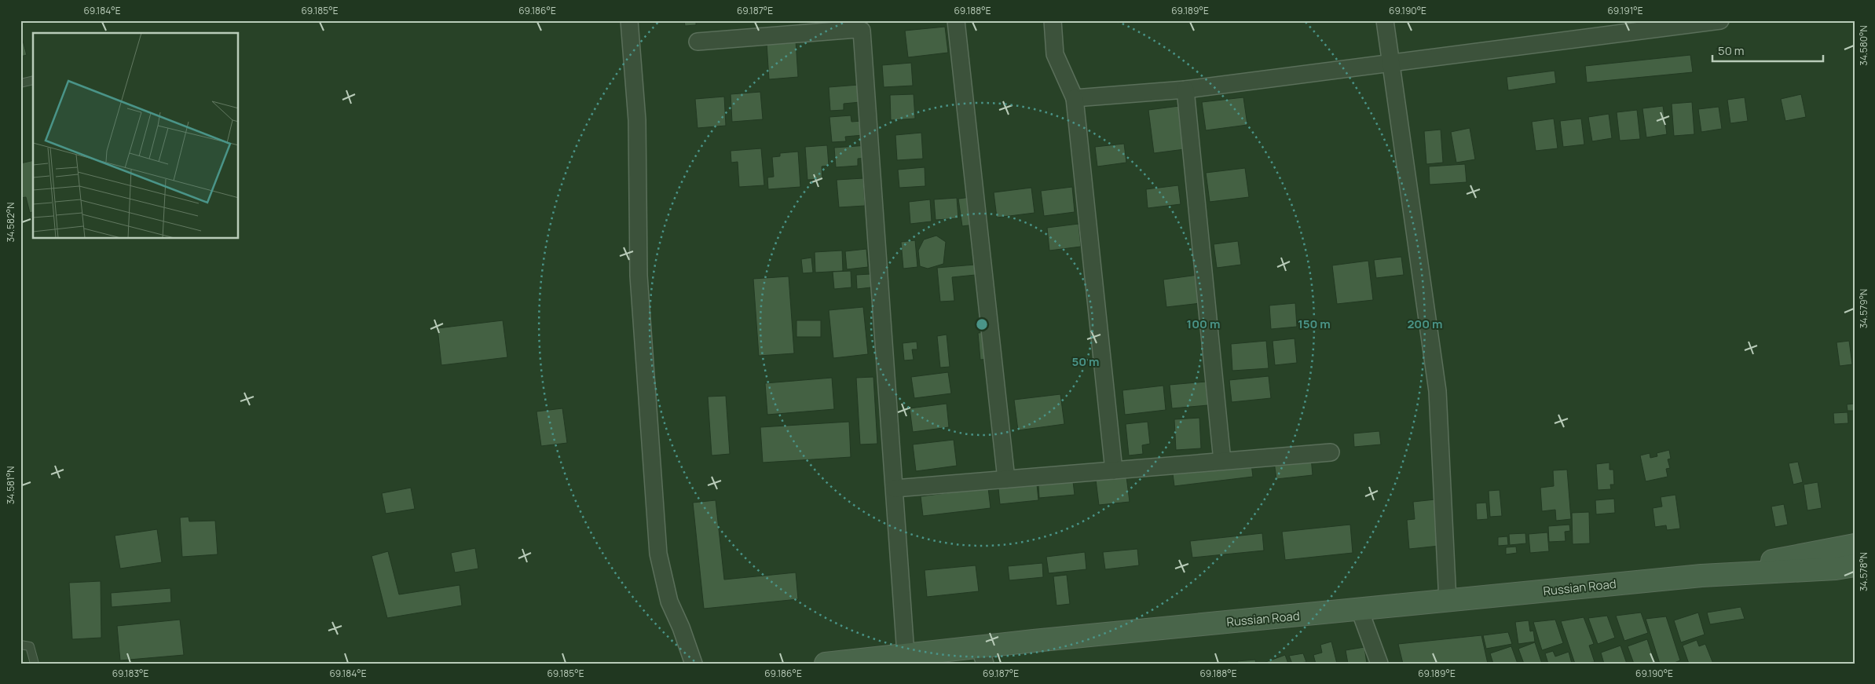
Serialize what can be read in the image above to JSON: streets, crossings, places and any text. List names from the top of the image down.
{
  "streets": {
    "main road": ["Russian Road"]
  },
  "scale_bar": "50 m",
  "coordinates": [
    "69.184°E",
    "69.185°E",
    "69.186°E",
    "69.187°E",
    "69.188°E",
    "69.189°E",
    "69.190°E",
    "69.191°E",
    "34.580°N",
    "34.582°N",
    "34.579°N",
    "34.581°N",
    "34.578°N",
    "69.183°E"
  ],
  "rings": [
    "100 m",
    "150 m",
    "200 m",
    "50 m"
  ]
}
